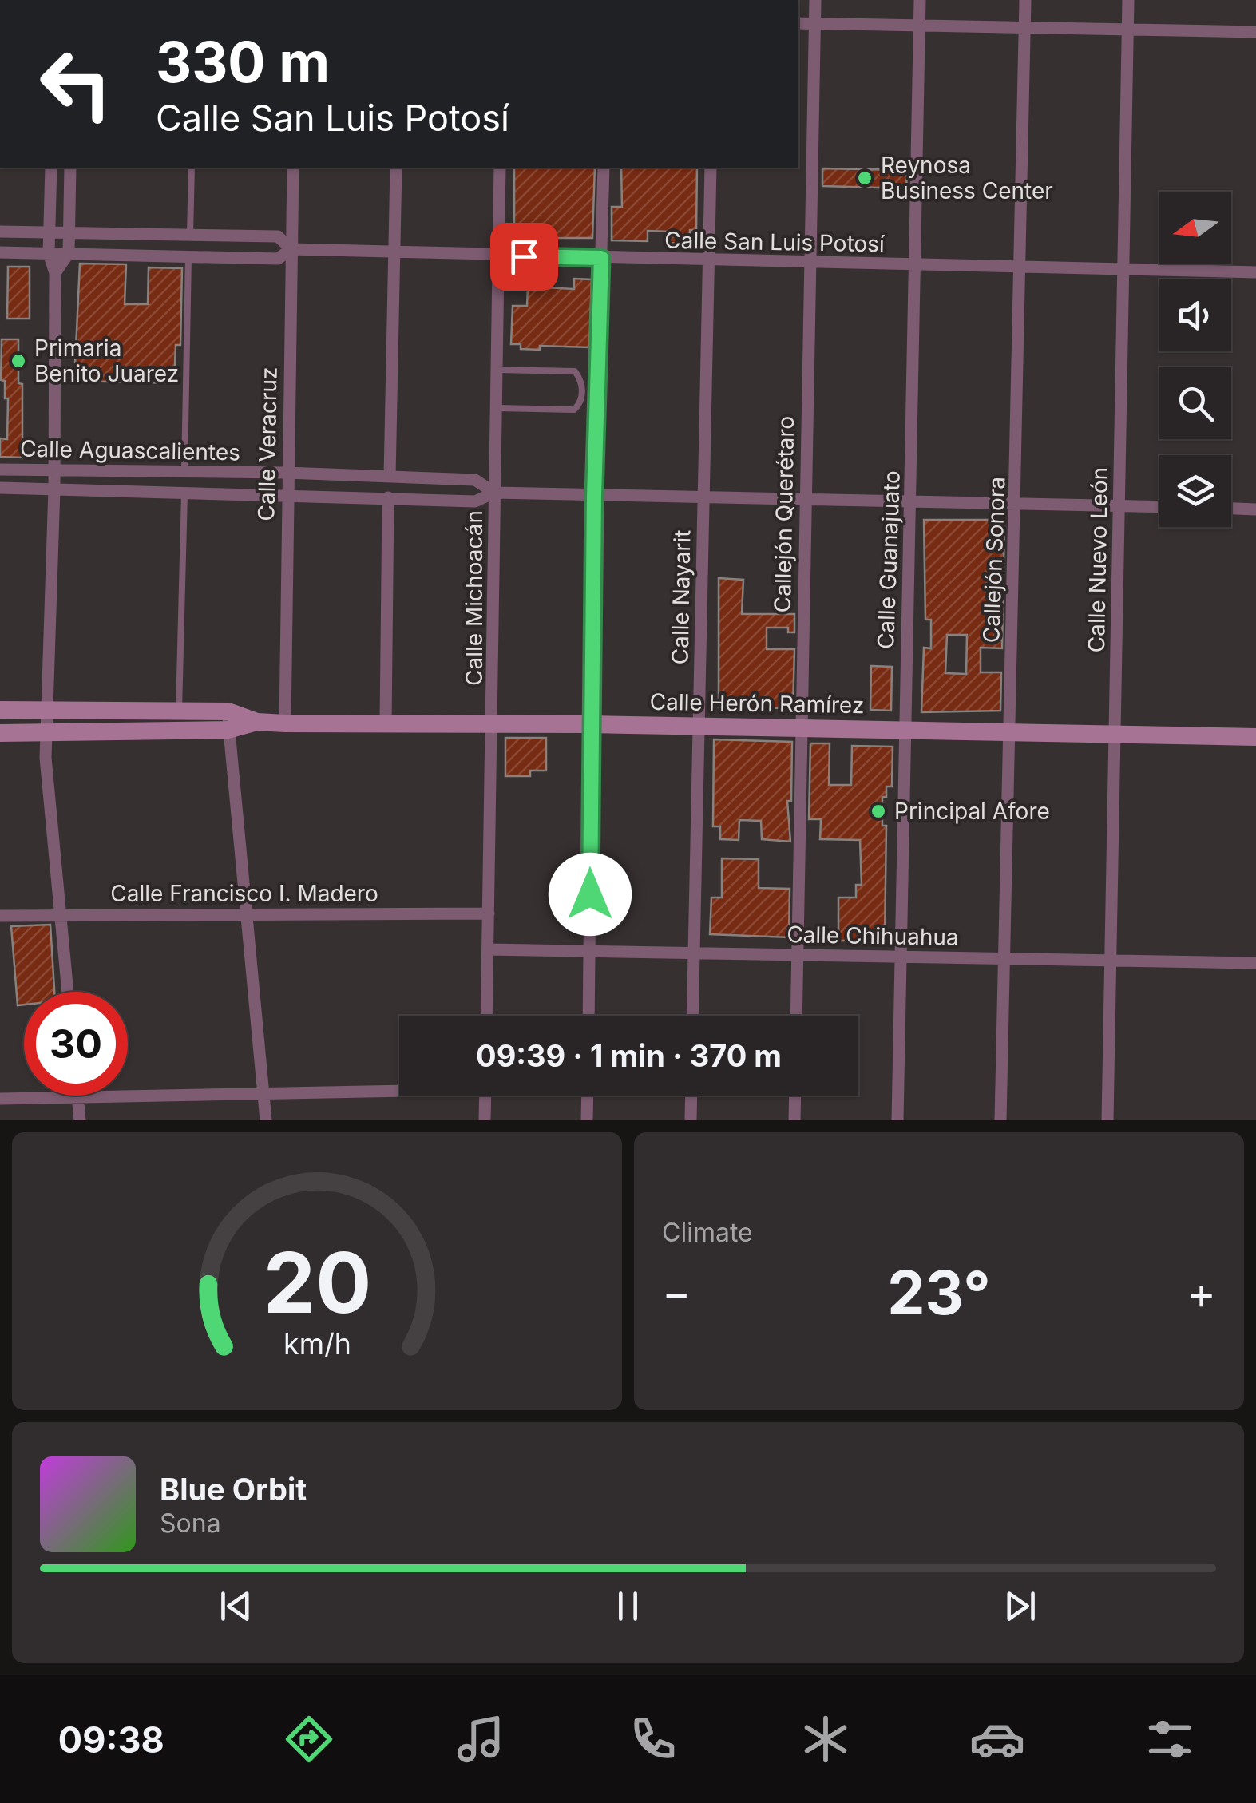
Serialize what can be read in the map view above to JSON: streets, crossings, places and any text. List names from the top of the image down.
{
  "streets": {
    "street": [
      "Calle San Luis Potosí",
      "Calle Veracruz",
      "Calle Aguascalientes",
      "Callejón Querétaro",
      "Calle Guanajuato",
      "Callejón Sonora",
      "Calle Nuevo León",
      "Calle Nayarit",
      "Calle Michoacán",
      "Calle Herón Ramírez",
      "Calle Francisco I. Madero",
      "Calle Chihuahua"
    ]
  },
  "crossings": [
    ["Calle San Luis Potosí", "Calle Veracruz"],
    ["Calle San Luis Potosí", "Callejón Querétaro"],
    ["Calle San Luis Potosí", "Calle Guanajuato"],
    ["Calle San Luis Potosí", "Callejón Sonora"],
    ["Calle San Luis Potosí", "Calle Nuevo León"],
    ["Calle San Luis Potosí", "Calle Nayarit"],
    ["Calle San Luis Potosí", "Calle Michoacán"],
    ["Calle Veracruz", "Calle Aguascalientes"],
    ["Calle Veracruz", "Calle Herón Ramírez"],
    ["Calle Aguascalientes", "Callejón Querétaro"],
    ["Calle Aguascalientes", "Calle Guanajuato"],
    ["Calle Aguascalientes", "Callejón Sonora"],
    ["Calle Aguascalientes", "Calle Nuevo León"],
    ["Calle Aguascalientes", "Calle Nayarit"],
    ["Calle Aguascalientes", "Calle Michoacán"],
    ["Callejón Querétaro", "Calle Herón Ramírez"],
    ["Callejón Querétaro", "Calle Chihuahua"],
    ["Calle Guanajuato", "Calle Herón Ramírez"],
    ["Calle Guanajuato", "Calle Chihuahua"],
    ["Callejón Sonora", "Calle Herón Ramírez"],
    ["Callejón Sonora", "Calle Chihuahua"],
    ["Calle Nuevo León", "Calle Herón Ramírez"],
    ["Calle Nuevo León", "Calle Chihuahua"],
    ["Calle Nayarit", "Calle Herón Ramírez"],
    ["Calle Nayarit", "Calle Chihuahua"],
    ["Calle Michoacán", "Calle Herón Ramírez"],
    ["Calle Michoacán", "Calle Francisco I. Madero"],
    ["Calle Michoacán", "Calle Chihuahua"]
  ],
  "places": ["Reynosa Business Center", "Primaria Benito Juarez", "Principal Afore"],
  "north": "left",
  "page": {
    "turn": ["330 m", "Calle San Luis Potosí"],
    "limit": "30",
    "trip": "09:39 · 1 min · 370 m",
    "tile": "Climate",
    "heat": ["−", "23°", "+"],
    "song": ["Blue Orbit", "Sona"],
    "tabs": "09:38",
    "gauge": ["20", "km/h"]
  }
}
